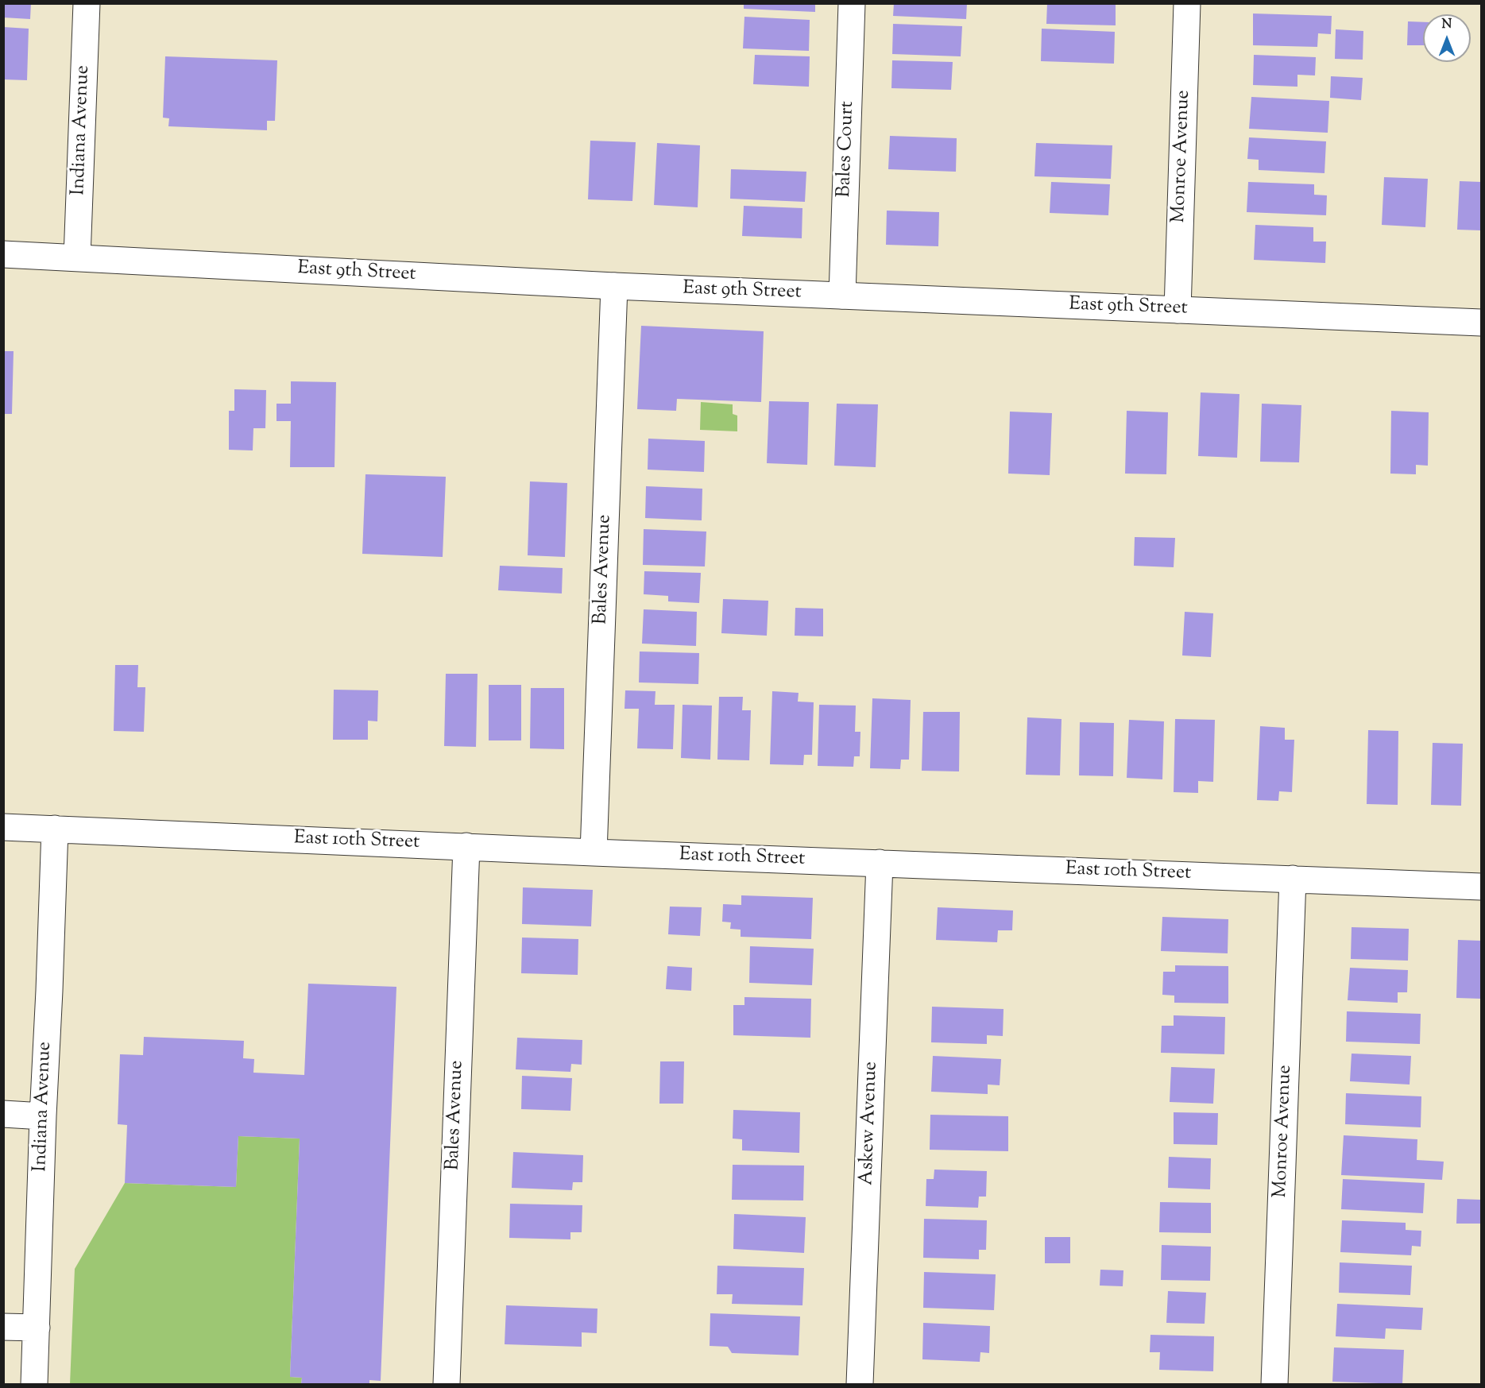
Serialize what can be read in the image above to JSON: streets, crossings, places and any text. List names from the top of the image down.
{
  "streets": {
    "street": [
      "Indiana Avenue",
      "Bales Court",
      "Monroe Avenue",
      "East 9th Street",
      "Bales Avenue",
      "East 10th Street",
      "Askew Avenue"
    ]
  },
  "crossings": [
    ["Indiana Avenue", "East 9th Street"],
    ["Indiana Avenue", "East 10th Street"],
    ["Bales Court", "East 9th Street"],
    ["Monroe Avenue", "East 9th Street"],
    ["Monroe Avenue", "East 10th Street"],
    ["East 9th Street", "Bales Avenue"],
    ["Bales Avenue", "East 10th Street"],
    ["East 10th Street", "Askew Avenue"]
  ],
  "north": "top"
}
